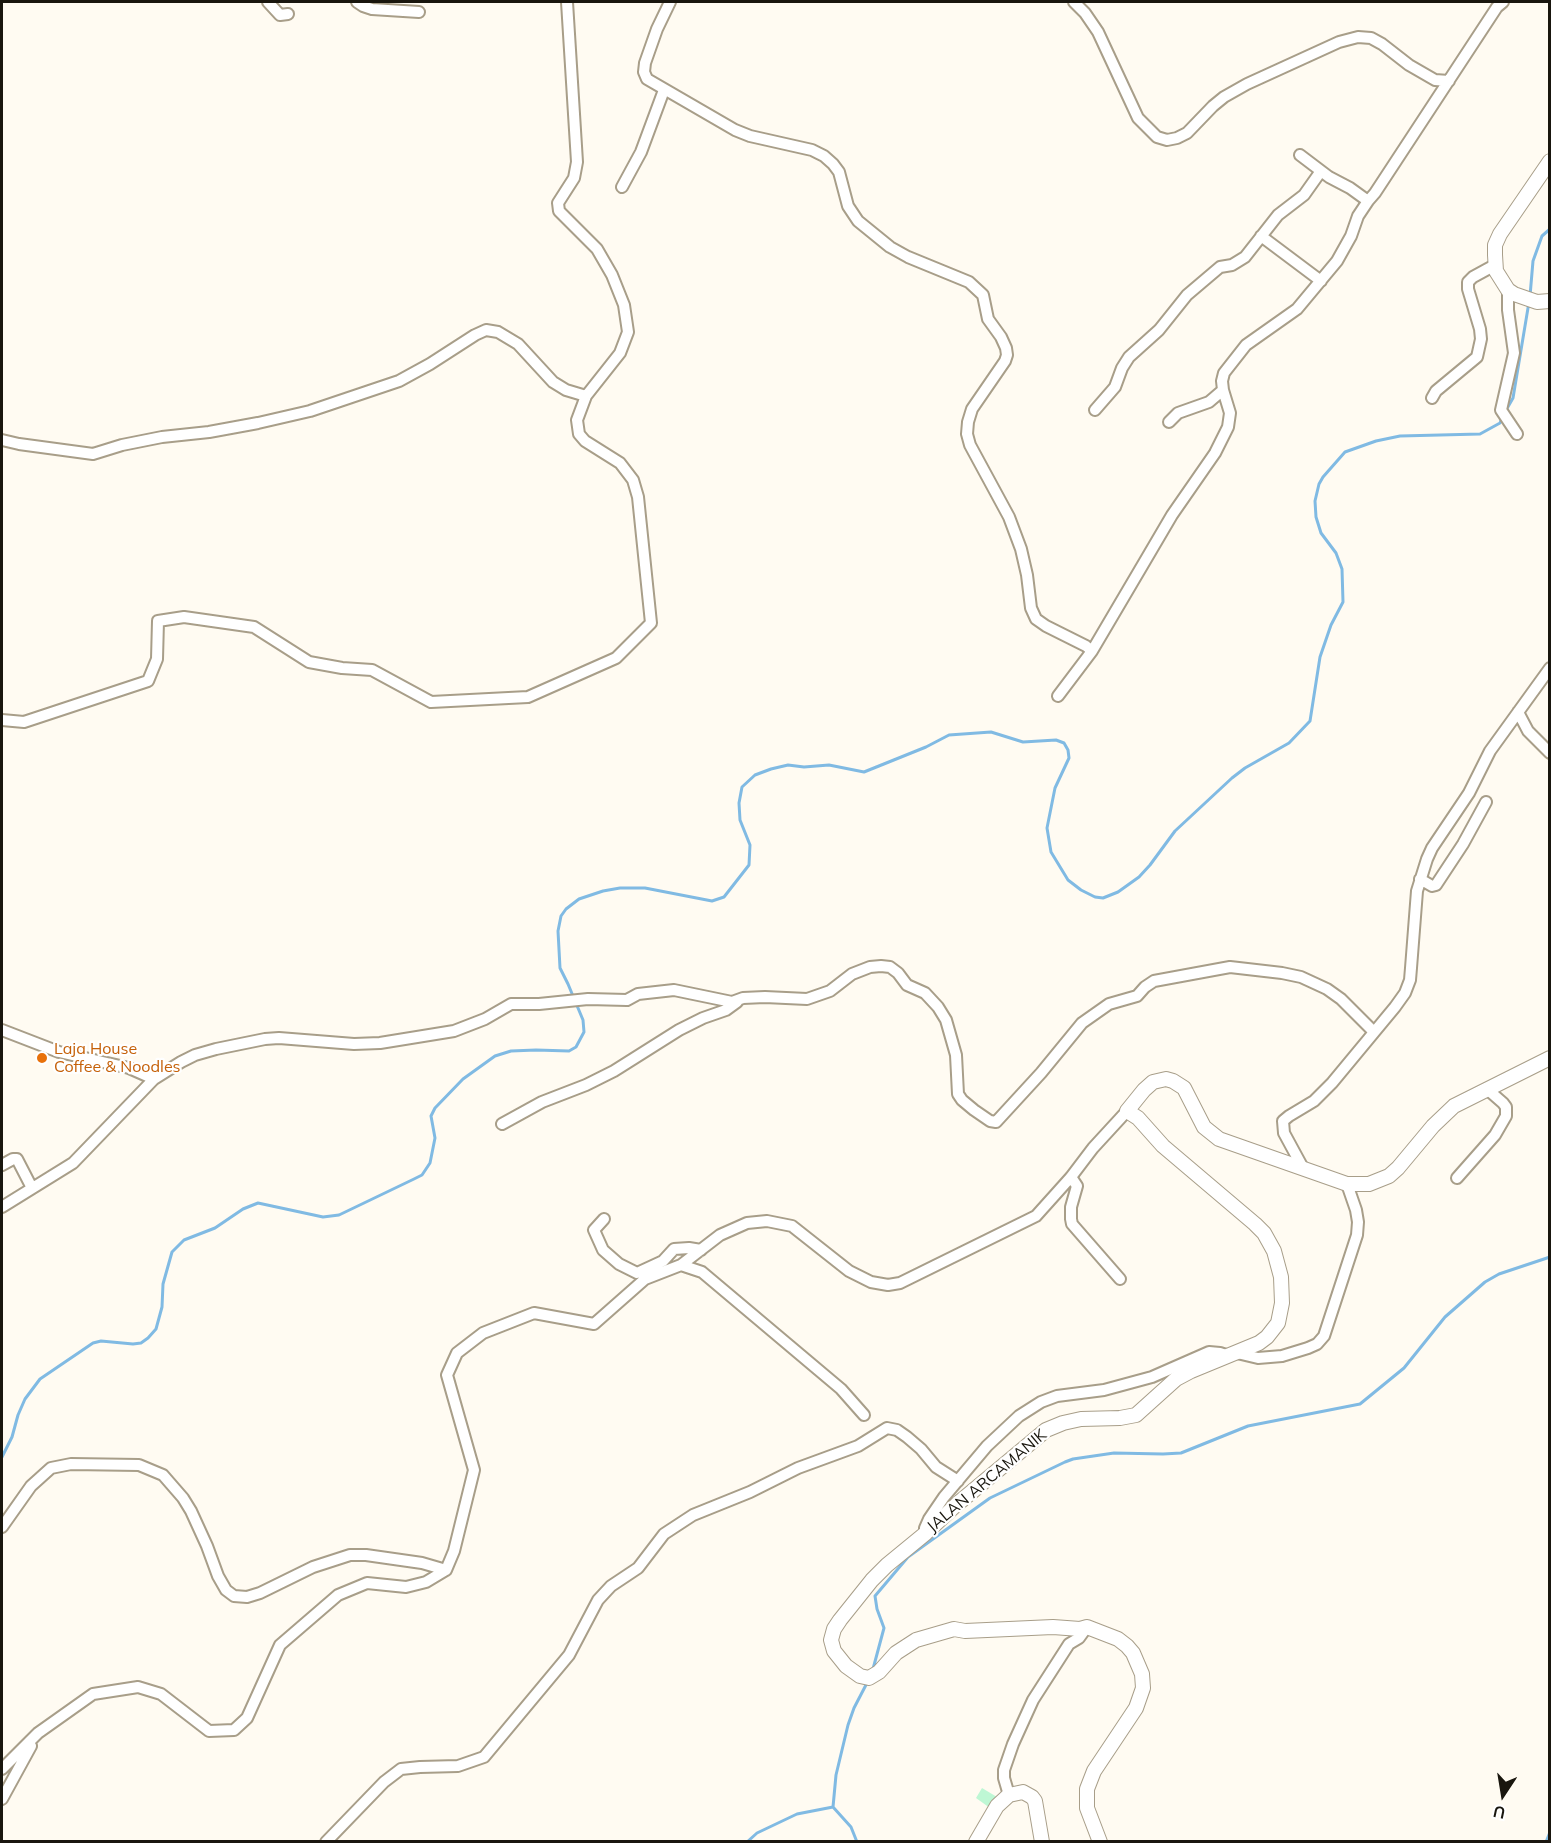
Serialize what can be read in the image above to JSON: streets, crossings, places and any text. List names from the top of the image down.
{
  "streets": {
    "street": ["JALAN ARCAMANIK"]
  },
  "places": ["Laja House Coffee & Noodles"],
  "north": "bottom"
}
